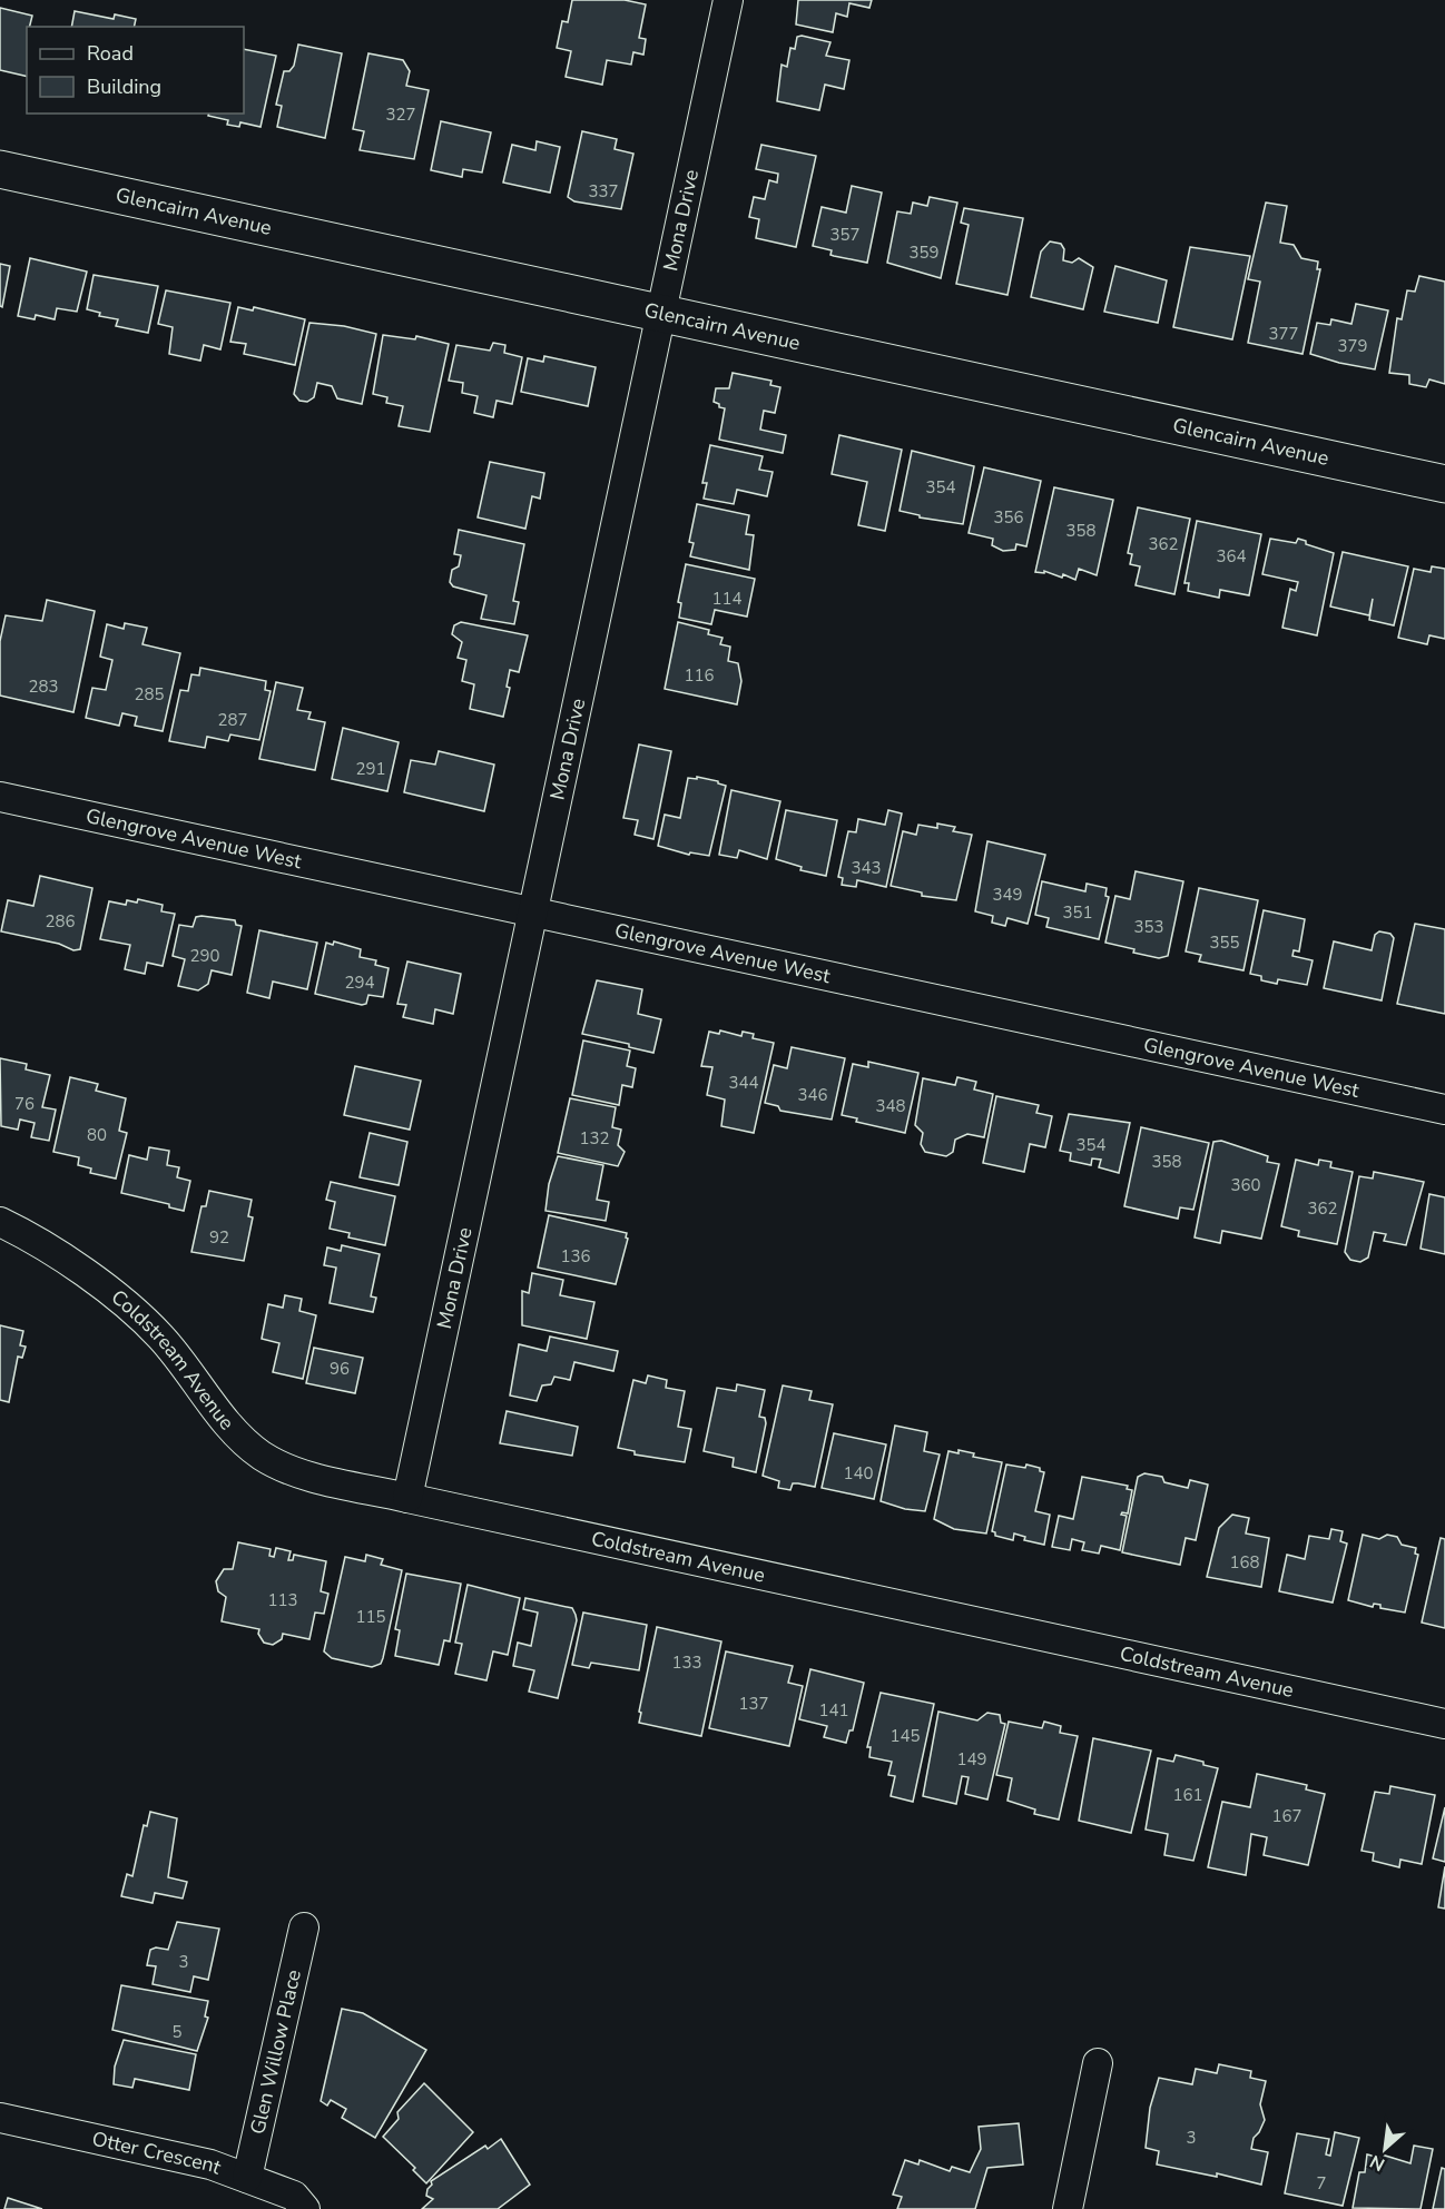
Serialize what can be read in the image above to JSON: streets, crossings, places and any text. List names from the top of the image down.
{
  "streets": {
    "street": [
      "Glencairn Avenue",
      "Mona Drive",
      "Glengrove Avenue West",
      "Coldstream Avenue",
      "Glen Willow Place",
      "Otter Crescent"
    ]
  },
  "crossings": [
    ["Glencairn Avenue", "Mona Drive"],
    ["Mona Drive", "Glengrove Avenue West"],
    ["Mona Drive", "Coldstream Avenue"],
    ["Glen Willow Place", "Otter Crescent"]
  ],
  "house_numbers": [
    "327",
    "337",
    "357",
    "359",
    "377",
    "379",
    "354",
    "356",
    "358",
    "362",
    "364",
    "114",
    "116",
    "283",
    "285",
    "287",
    "291",
    "343",
    "349",
    "351",
    "286",
    "353",
    "355",
    "290",
    "294",
    "344",
    "346",
    "76",
    "348",
    "80",
    "132",
    "354",
    "358",
    "360",
    "362",
    "92",
    "136",
    "96",
    "140",
    "168",
    "113",
    "115",
    "133",
    "137",
    "141",
    "145",
    "149",
    "161",
    "167",
    "3",
    "5",
    "3",
    "7"
  ],
  "legend": ["Road", "Building"],
  "north": "bottom left"
}
